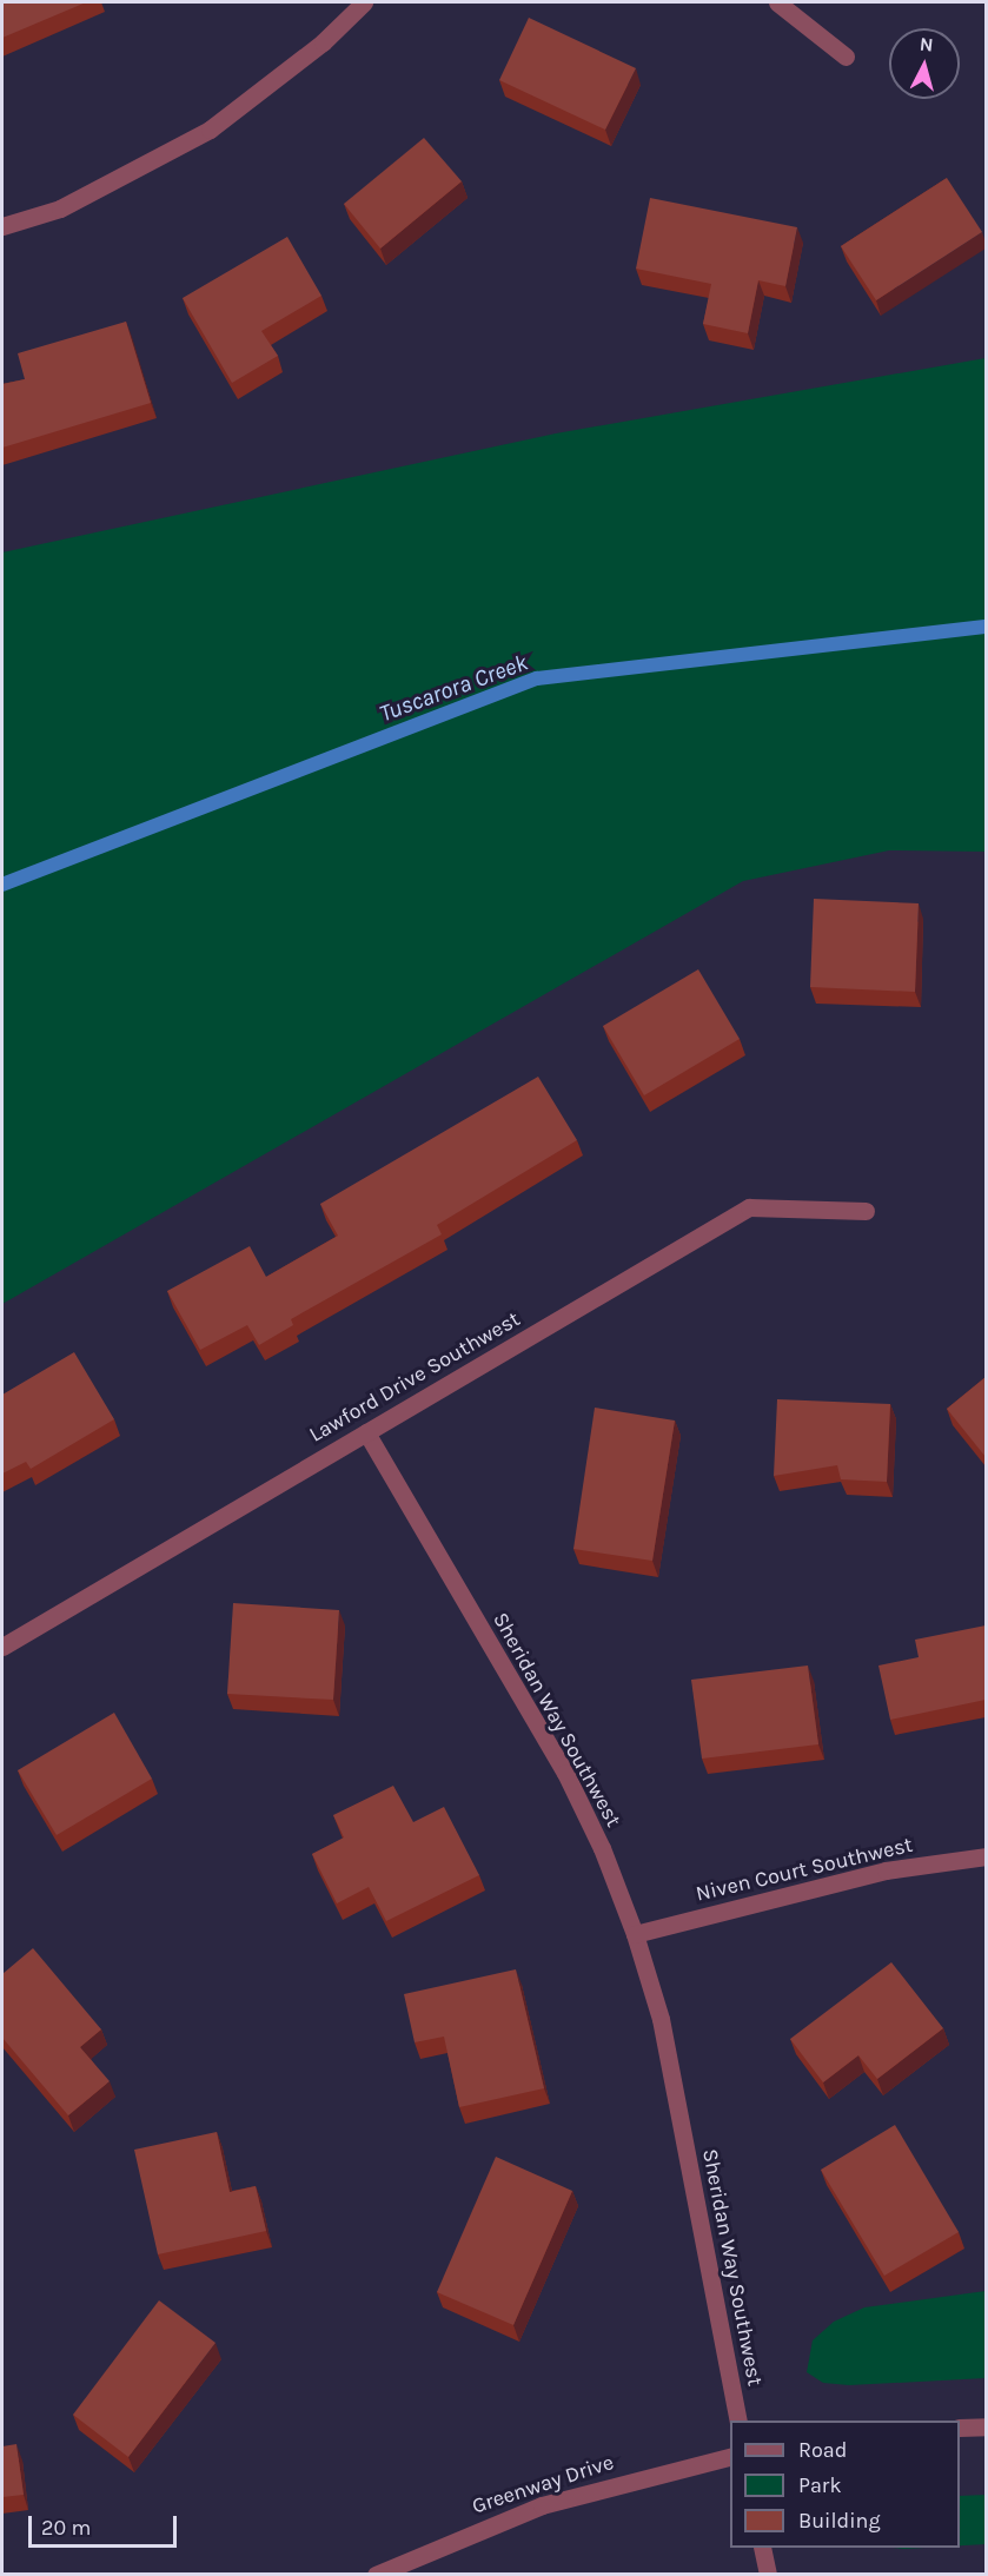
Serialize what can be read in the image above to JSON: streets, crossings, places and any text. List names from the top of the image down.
{
  "streets": {
    "street": [
      "Lawford Drive Southwest",
      "Sheridan Way Southwest",
      "Niven Court Southwest",
      "Greenway Drive"
    ]
  },
  "crossings": [
    ["Lawford Drive Southwest", "Sheridan Way Southwest"],
    ["Sheridan Way Southwest", "Niven Court Southwest"]
  ],
  "water": ["Tuscarora Creek"],
  "legend": ["Road", "Park", "Building"],
  "scale_bar": "20 m",
  "north": "top"
}
